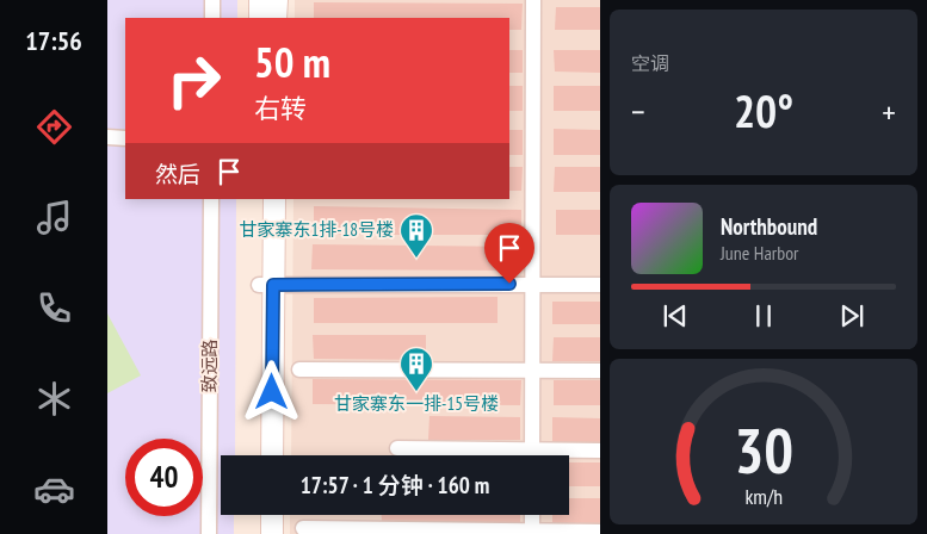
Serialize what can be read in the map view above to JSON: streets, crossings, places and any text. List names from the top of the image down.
{
  "streets": {
    "street": ["致远路"]
  },
  "places": {
    "building": ["甘家寨东1排-18号楼", "甘家寨东一排-15号楼"]
  },
  "page": {
    "tabs": "17:56",
    "tile": "空调",
    "turn": ["50 m", "右转"],
    "heat": ["−", "20°", "+"],
    "then": "然后",
    "song": ["Northbound", "June Harbor"],
    "limit": "40",
    "trip": "17:57 · 1 分钟 · 160 m",
    "gauge": ["30", "km/h"]
  }
}
